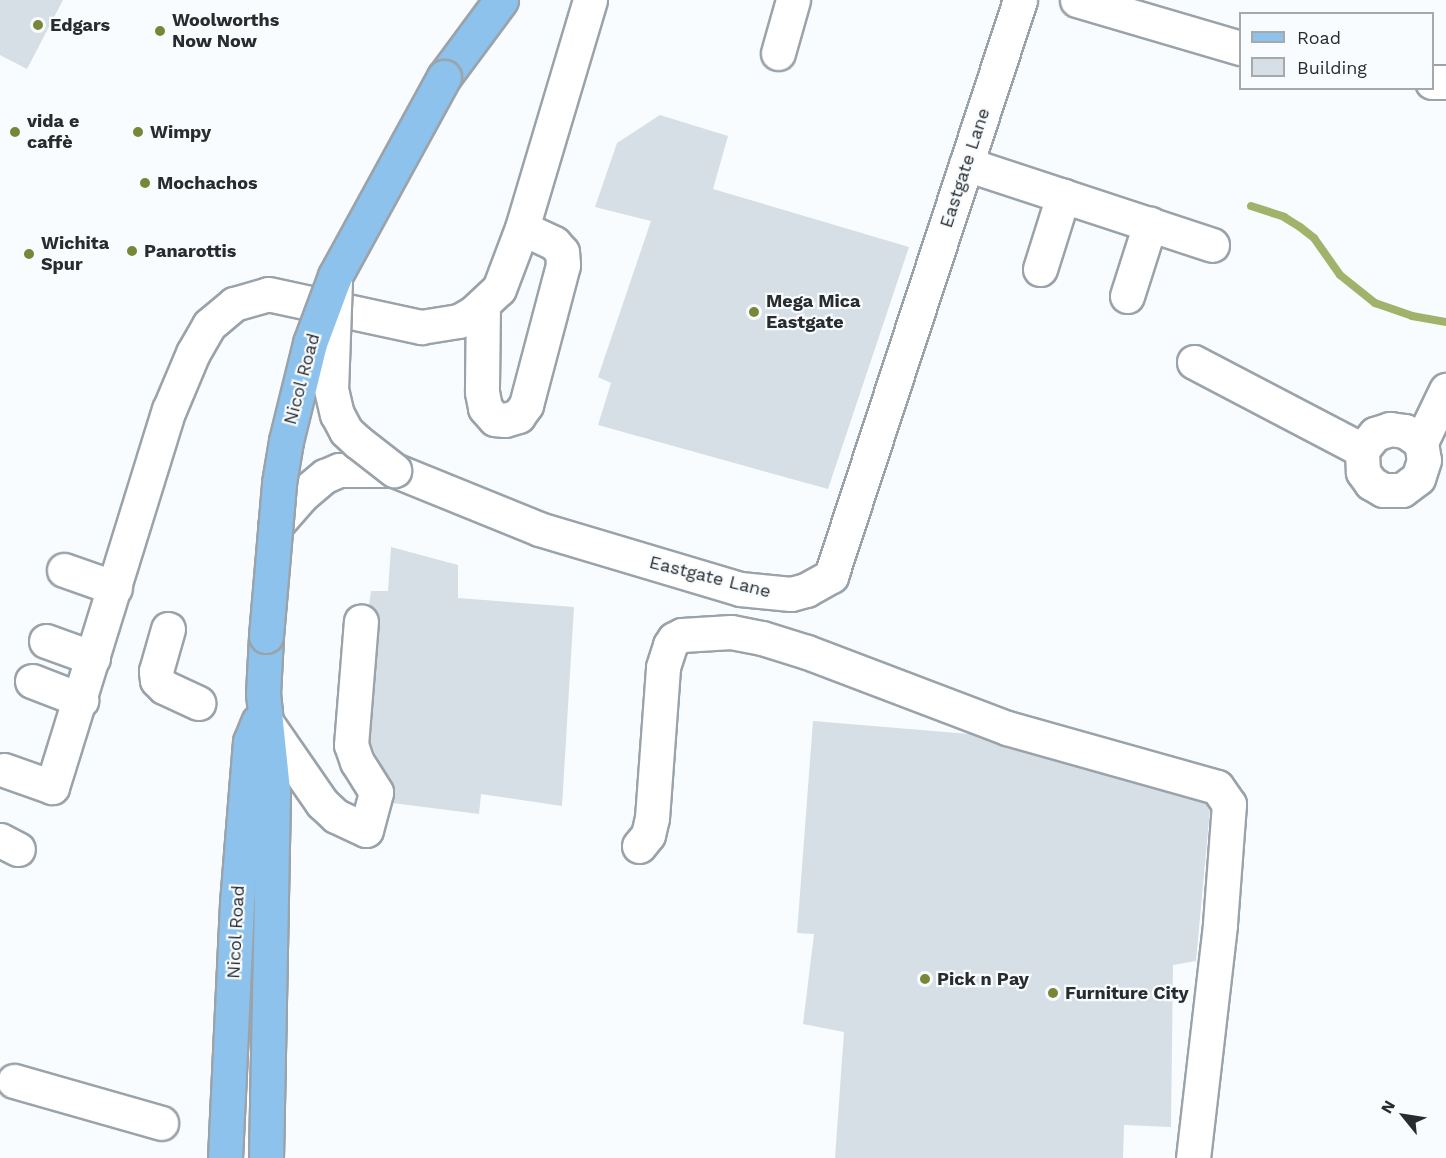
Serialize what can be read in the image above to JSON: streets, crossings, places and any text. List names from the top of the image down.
{
  "streets": {
    "main road": ["Nicol Road"],
    "street": ["Eastgate Lane"]
  },
  "crossings": [
    ["Eastgate Lane", "Nicol Road"]
  ],
  "places": [
    "Edgars",
    "Woolworths Now Now",
    "vida e caffè",
    "Wimpy",
    "Mochachos",
    "Panarottis",
    "Wichita Spur",
    "Mega Mica Eastgate",
    "Pick n Pay",
    "Furniture City"
  ],
  "legend": ["Road", "Building"],
  "north": "top left"
}
